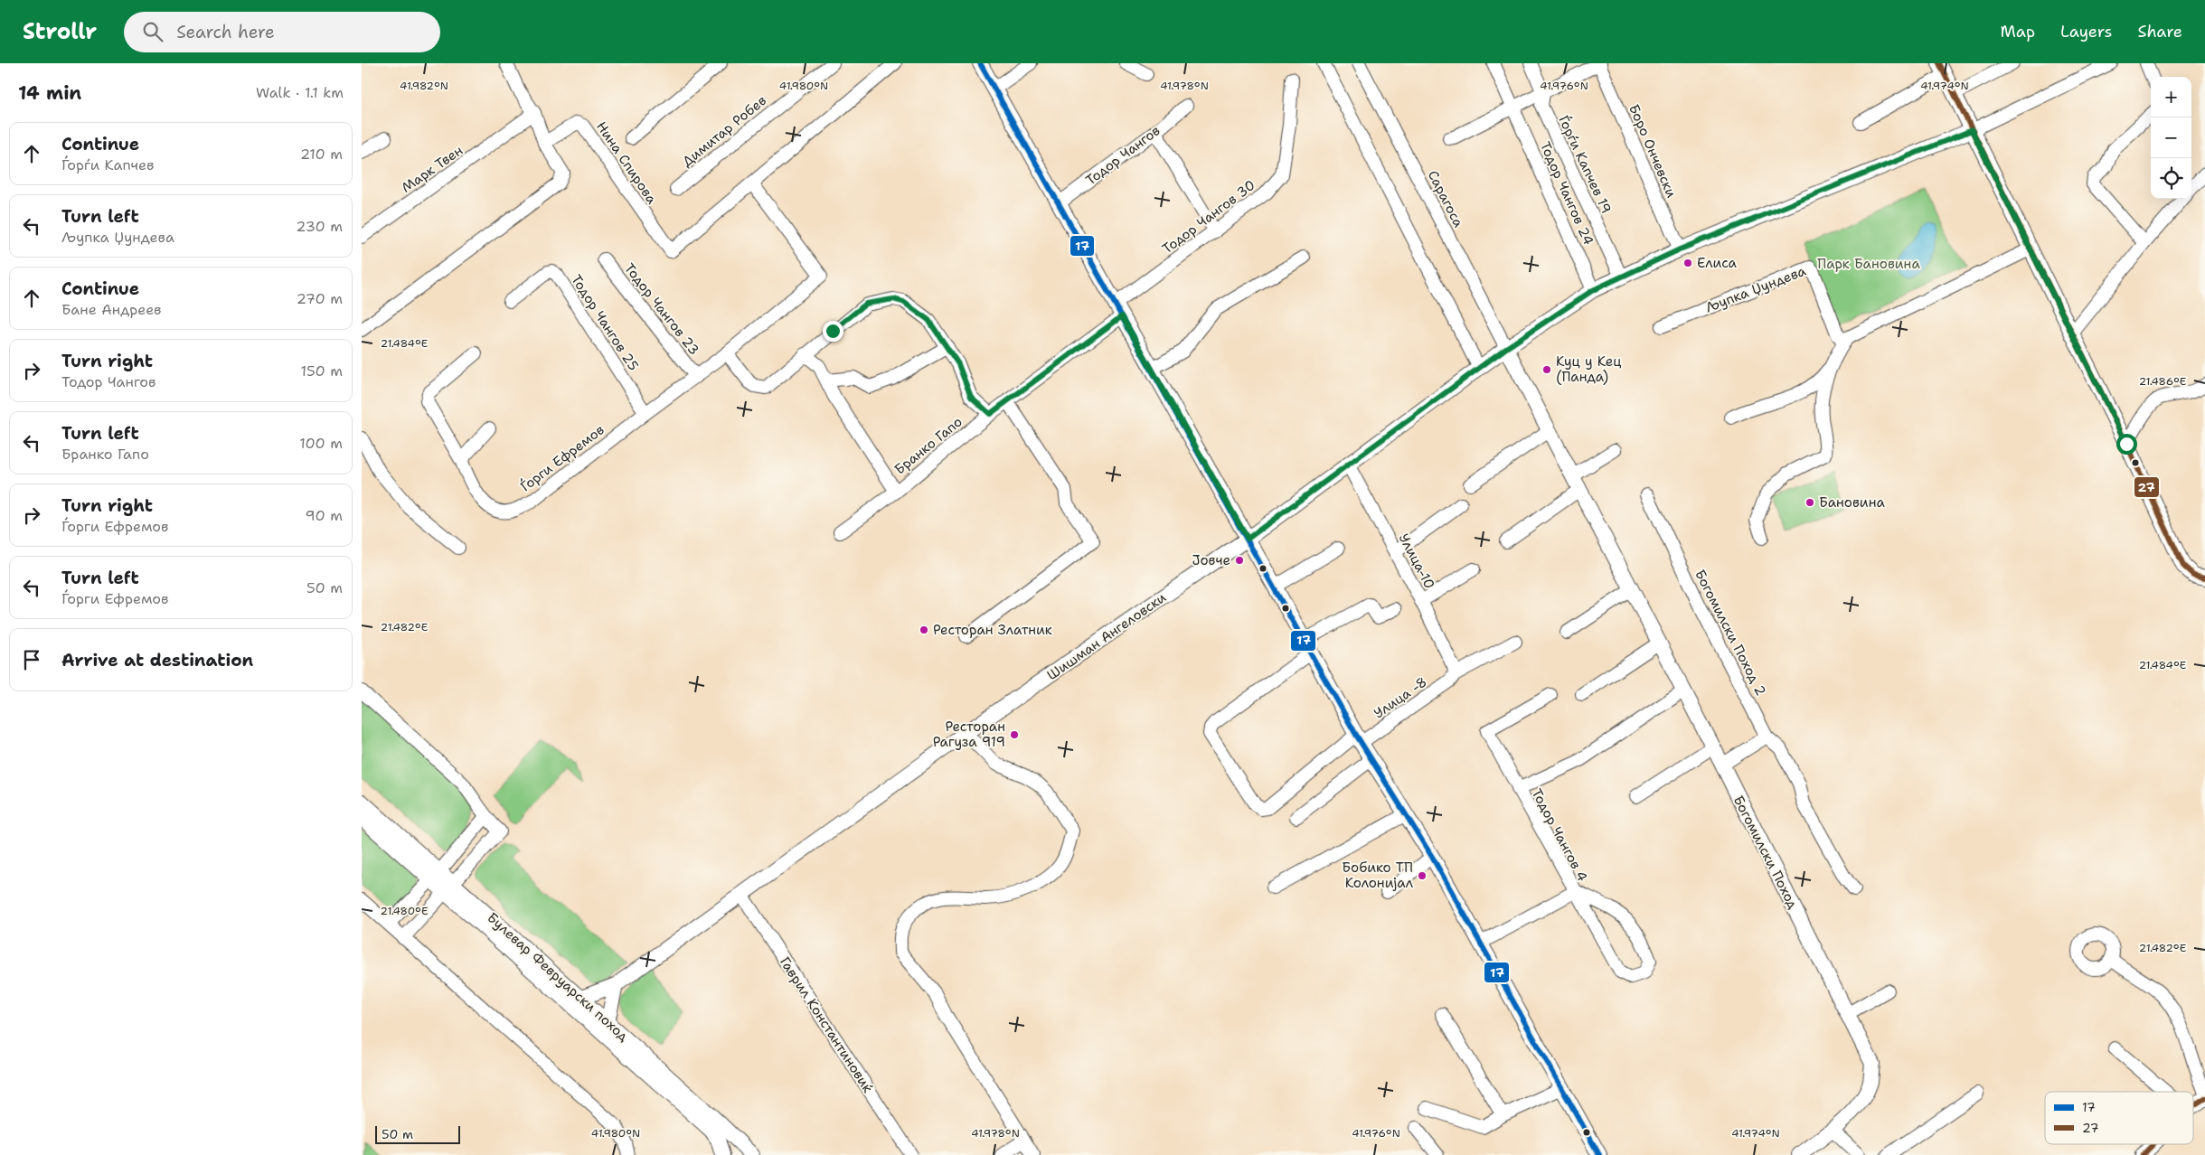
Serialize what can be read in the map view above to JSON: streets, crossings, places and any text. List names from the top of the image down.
{
  "streets": {
    "street": [
      "Димитар Робев",
      "Боро Ончевски",
      "Тодор Чангов",
      "Нина Спирова",
      "Ѓорѓи Капчев 19",
      "Марк Твен",
      "Тодор Чангов 24",
      "Сарагоса",
      "Тодор Чангов 30",
      "Љупка Џундева",
      "Тодор Чангов 23",
      "Тодор Чангов 25",
      "Бранко Гапо",
      "Ѓорги Ефремов",
      "Улица-10",
      "Богомилски Поход 2",
      "Шишман Ангеловски",
      "Улица -8",
      "Тодор Чангов 4",
      "Богомилски Поход",
      "Булевар Февруарски поход",
      "Гаврил Константиновиќ"
    ]
  },
  "crossings": [
    ["Нина Спирова", "Ѓорги Ефремов"],
    ["Ѓорѓи Капчев 19", "Шишман Ангеловски"],
    ["Тодор Чангов 24", "Шишман Ангеловски"],
    ["Сарагоса", "Шишман Ангеловски"],
    ["Сарагоса", "Богомилски Поход"],
    ["Тодор Чангов 30", "Бранко Гапо"],
    ["Тодор Чангов 23", "Ѓорги Ефремов"],
    ["Тодор Чангов 25", "Ѓорги Ефремов"],
    ["Улица-10", "Шишман Ангеловски"],
    ["Улица-10", "Улица -8"],
    ["Шишман Ангеловски", "Богомилски Поход"],
    ["Тодор Чангов 4", "Богомилски Поход"]
  ],
  "parks": ["Парк Бановина"],
  "places": [
    "Елиса",
    "Куц у Кец (Панда)",
    "Бановина",
    "Јовче",
    "Ресторан Златник",
    "Ресторан Рагуза 919",
    "Бобико ТП Колонијал"
  ],
  "lines": ["transit line 17", "transit line 27"],
  "legend": ["17", "27"],
  "scale_bar": "50 m",
  "page": {
    "header": "Strollr",
    "search": "Search here",
    "nav": ["Map", "Layers", "Share"],
    "heading": ["14 min", "Walk · 1.1 km"],
    "map_buttons": ["+", "−"],
    "list": [
      ["Continue", "Ѓорѓи Капчев", "210 m"],
      ["Turn left", "Љупка Џундева", "230 m"],
      ["Continue", "Бане Андреев", "270 m"],
      ["Turn right", "Тодор Чангов", "150 m"],
      ["Turn left", "Бранко Гапо", "100 m"],
      ["Turn right", "Ѓорги Ефремов", "90 m"],
      ["Turn left", "Ѓорги Ефремов", "50 m"],
      "Arrive at destination"
    ],
    "scale": "50 m"
  },
  "coordinates": [
    "41.982°N",
    "41.980°N",
    "41.978°N",
    "41.976°N",
    "41.974°N",
    "21.484°E",
    "21.486°E",
    "21.482°E",
    "21.480°E"
  ]
}
